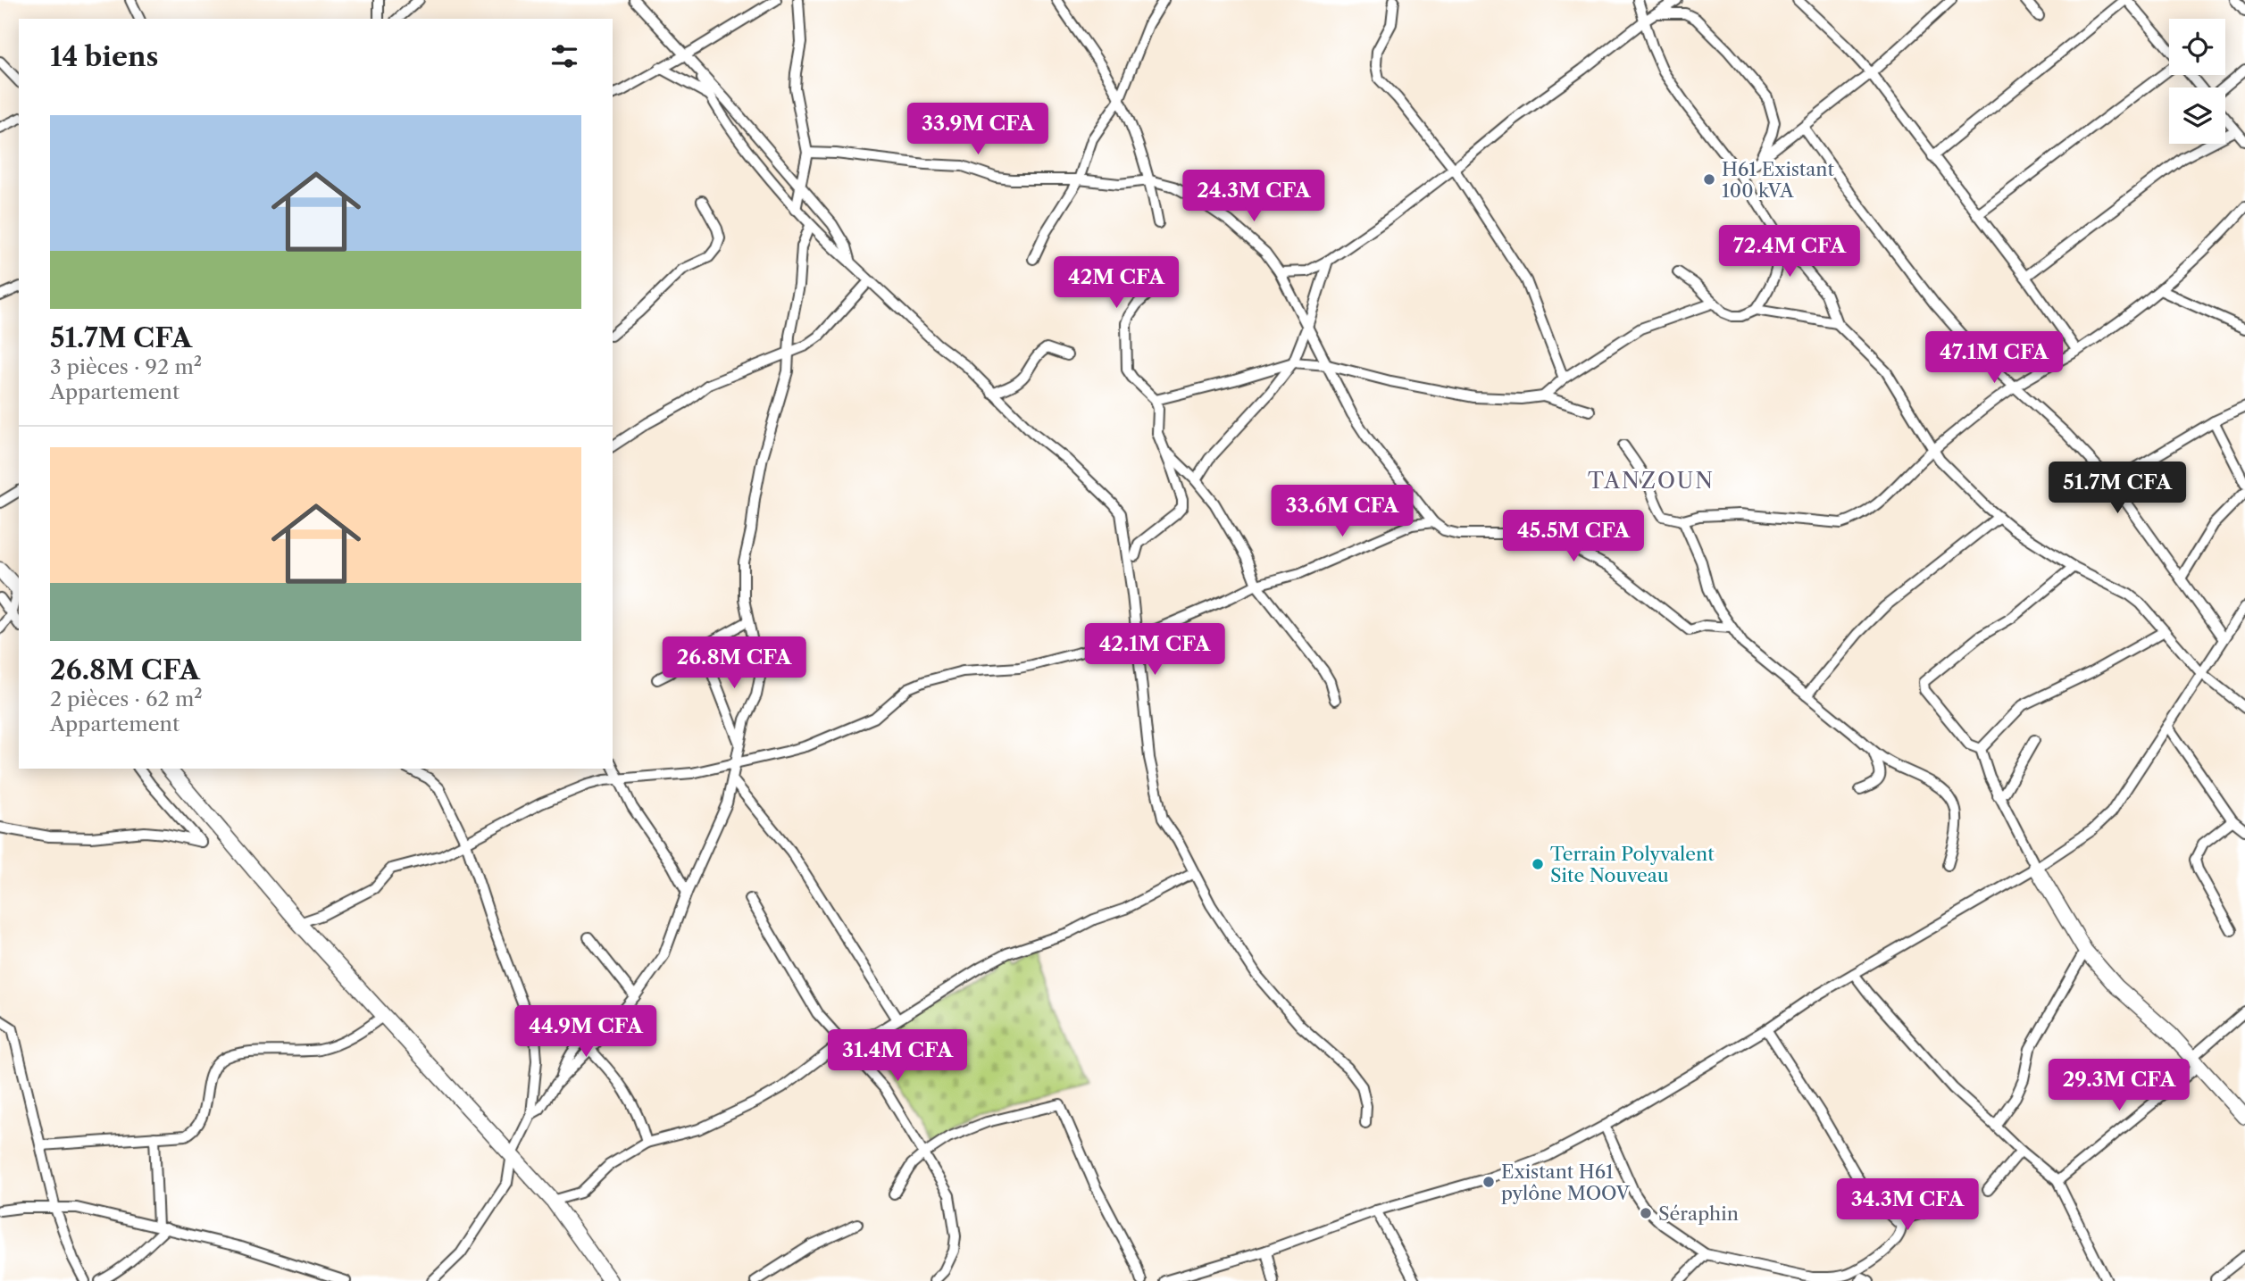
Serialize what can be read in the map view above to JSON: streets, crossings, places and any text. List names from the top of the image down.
{
  "districts": ["TANZOUN"],
  "places": [
    "H61 Existant 100 kVA",
    "Terrain Polyvalent Site Nouveau",
    "Existant H61 pylône MOOV",
    "Séraphin"
  ],
  "page": {
    "heading": "14 biens",
    "list": [
      {
        "name": "51.7M CFA",
        "note": "3 pièces · 92 m² · Appartement"
      },
      {
        "name": "26.8M CFA",
        "note": "2 pièces · 62 m² · Appartement"
      }
    ],
    "price": [
      "33.9M CFA",
      "24.3M CFA",
      "72.4M CFA",
      "42M CFA",
      "47.1M CFA",
      "51.7M CFA",
      "33.6M CFA",
      "45.5M CFA",
      "42.1M CFA",
      "26.8M CFA",
      "44.9M CFA",
      "31.4M CFA",
      "29.3M CFA",
      "34.3M CFA"
    ]
  }
}
